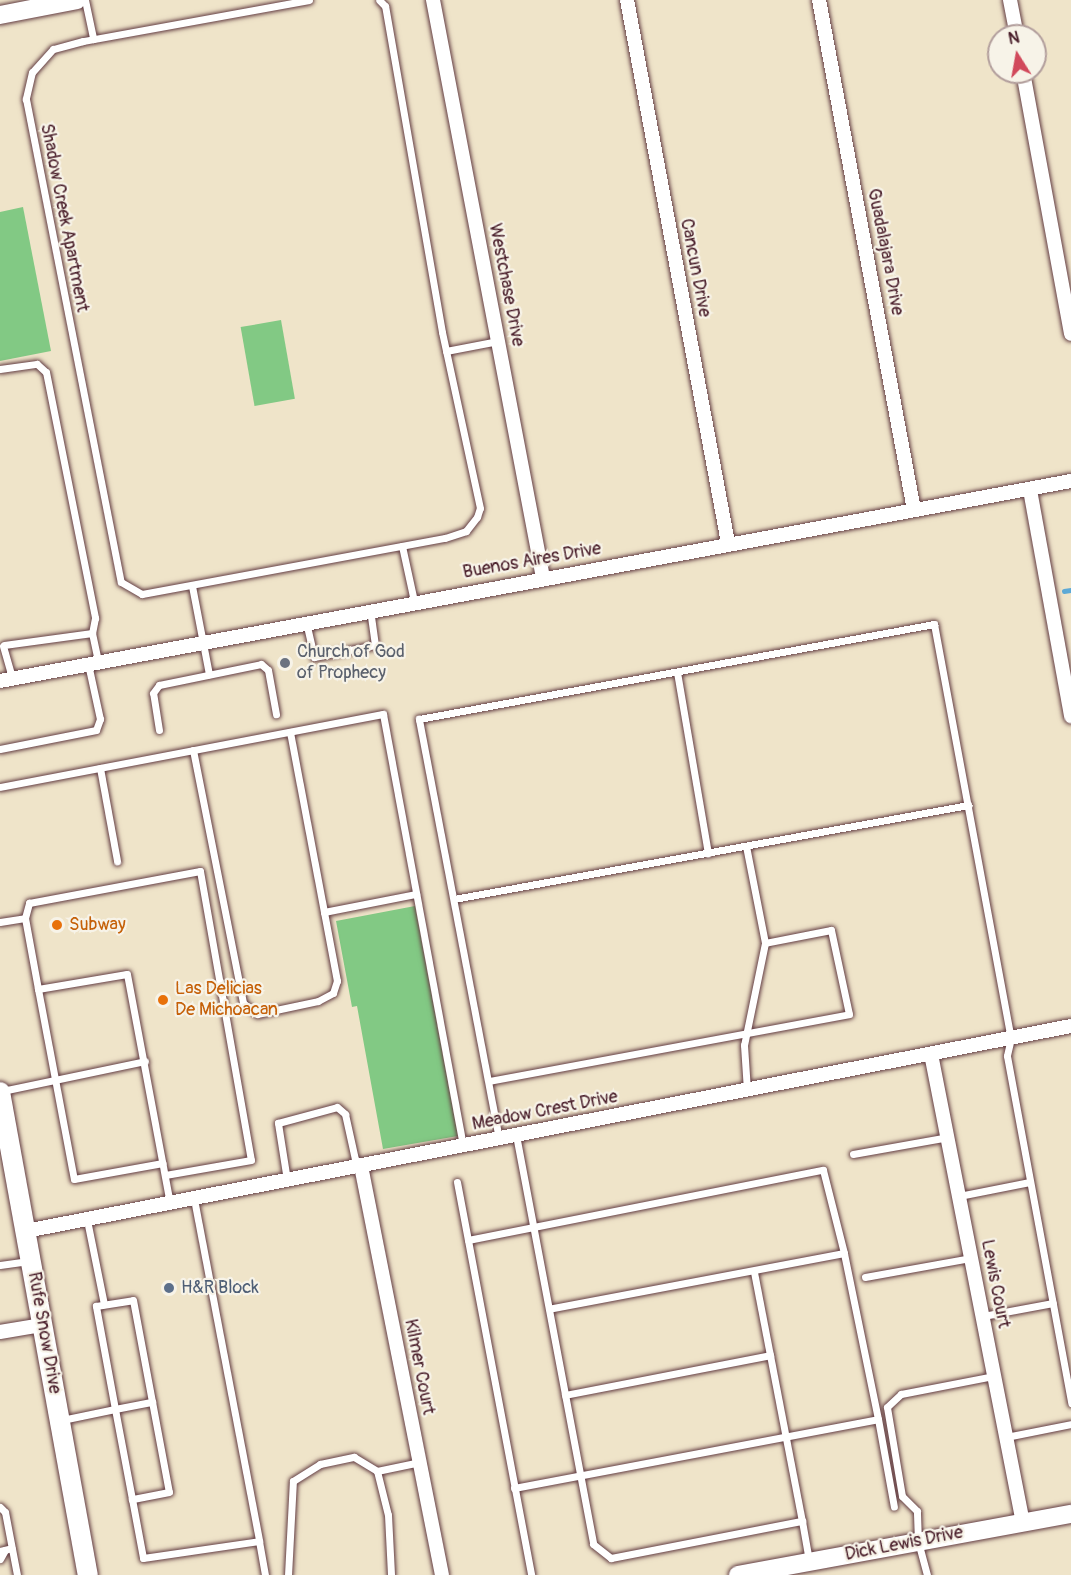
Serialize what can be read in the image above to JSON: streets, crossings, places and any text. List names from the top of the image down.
{
  "streets": {
    "main road": ["Rufe Snow Drive"],
    "street": [
      "Guadalajara Drive",
      "Cancun Drive",
      "Westchase Drive",
      "Buenos Aires Drive",
      "Meadow Crest Drive",
      "Lewis Court",
      "Kilmer Court",
      "Dick Lewis Drive"
    ],
    "lane": ["Shadow Creek Apartment"]
  },
  "crossings": [
    ["Guadalajara Drive", "Buenos Aires Drive"],
    ["Cancun Drive", "Buenos Aires Drive"],
    ["Westchase Drive", "Buenos Aires Drive"],
    ["Meadow Crest Drive", "Lewis Court"],
    ["Meadow Crest Drive", "Rufe Snow Drive"],
    ["Meadow Crest Drive", "Kilmer Court"],
    ["Lewis Court", "Dick Lewis Drive"]
  ],
  "places": [
    "Church of God of Prophecy",
    "Subway",
    "Las Delicias De Michoacan",
    "H&R Block"
  ],
  "north": "top"
}
